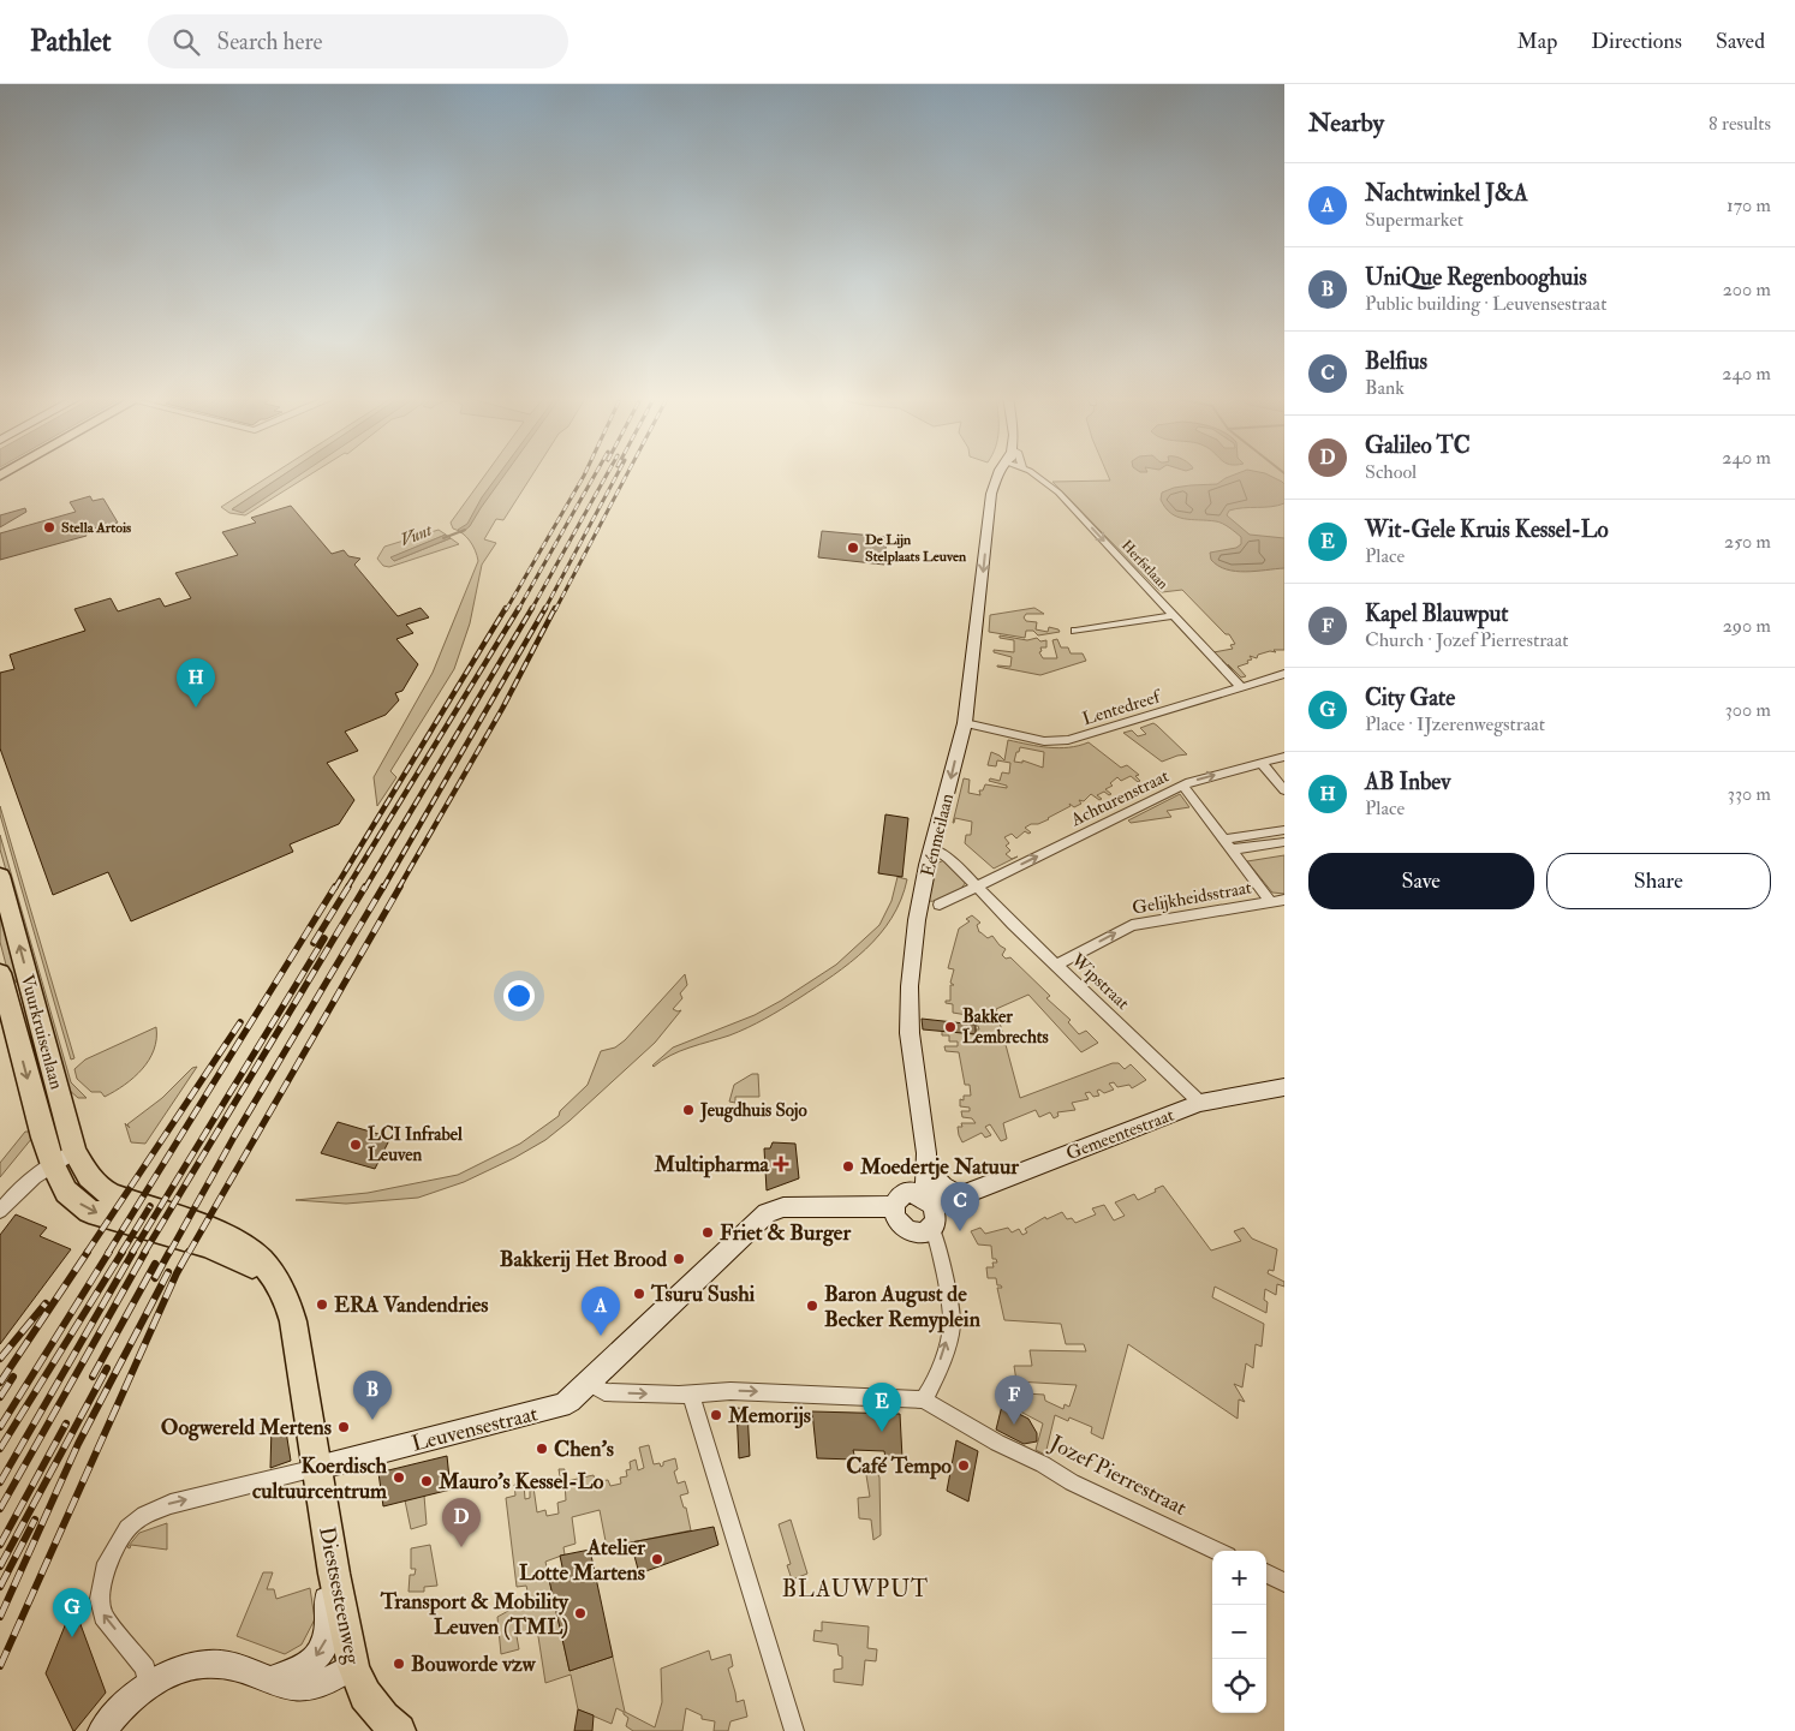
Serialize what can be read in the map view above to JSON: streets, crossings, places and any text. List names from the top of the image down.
{
  "streets": {
    "main road": ["Vuurkruisenlaan", "Diestsesteenweg"],
    "street": [
      "Herfstlaan",
      "Lentedreef",
      "Achturenstraat",
      "Eénmeilaan",
      "Gelijkheidsstraat",
      "Wipstraat",
      "Gemeentestraat",
      "Leuvensestraat",
      "Jozef Pierrestraat"
    ]
  },
  "crossings": [
    ["Herfstlaan", "Lentedreef"],
    ["Lentedreef", "Eénmeilaan"],
    ["Achturenstraat", "Wipstraat"],
    ["Eénmeilaan", "Wipstraat"],
    ["Eénmeilaan", "Gemeentestraat"],
    ["Gelijkheidsstraat", "Wipstraat"],
    ["Wipstraat", "Gemeentestraat"],
    ["Vuurkruisenlaan", "Diestsesteenweg"],
    ["Leuvensestraat", "Diestsesteenweg"]
  ],
  "one_way": ["Herfstlaan", "Eénmeilaan"],
  "districts": ["BLAUWPUT"],
  "water": ["Vunt"],
  "places": {
    "other": [
      "Stella Artois",
      "De Lijn Stelplaats Leuven",
      "Bakker Lembrechts",
      "Jeugdhuis Sojo",
      "LCI Infrabel Leuven",
      "Moedertje Natuur",
      "Friet & Burger",
      "Bakkerij Het Brood",
      "Tsuru Sushi",
      "ERA Vandendries",
      "Baron August de Becker Remyplein",
      "Memorijs",
      "Oogwereld Mertens",
      "Chen's",
      "Café Tempo",
      "Koerdisch cultuurcentrum",
      "Mauro's Kessel-Lo",
      "Atelier Lotte Martens",
      "Transport & Mobility Leuven (TML)",
      "Bouworde vzw"
    ],
    "health": ["Multipharma"]
  },
  "page": {
    "header": "Pathlet",
    "search": "Search here",
    "nav": ["Map", "Directions", "Saved"],
    "heading": ["Nearby", "8 results"],
    "list": [
      {
        "mark": "A",
        "name": "Nachtwinkel J&A",
        "note": "Supermarket",
        "value": "170 m"
      },
      {
        "mark": "B",
        "name": "UniQue Regenbooghuis",
        "note": "Public building · Leuvensestraat",
        "value": "200 m"
      },
      {
        "mark": "C",
        "name": "Belfius",
        "note": "Bank",
        "value": "240 m"
      },
      {
        "mark": "D",
        "name": "Galileo TC",
        "note": "School",
        "value": "240 m"
      },
      {
        "mark": "E",
        "name": "Wit-Gele Kruis Kessel-Lo",
        "note": "Place",
        "value": "250 m"
      },
      {
        "mark": "F",
        "name": "Kapel Blauwput",
        "note": "Church · Jozef Pierrestraat",
        "value": "290 m"
      },
      {
        "mark": "G",
        "name": "City Gate",
        "note": "Place · IJzerenwegstraat",
        "value": "300 m"
      },
      {
        "mark": "H",
        "name": "AB Inbev",
        "note": "Place",
        "value": "330 m"
      }
    ],
    "pins": [
      "H",
      "C",
      "A",
      "B",
      "F",
      "E",
      "D",
      "G"
    ],
    "buttons": ["Save", "Share"],
    "map_buttons": ["+", "−"]
  }
}
